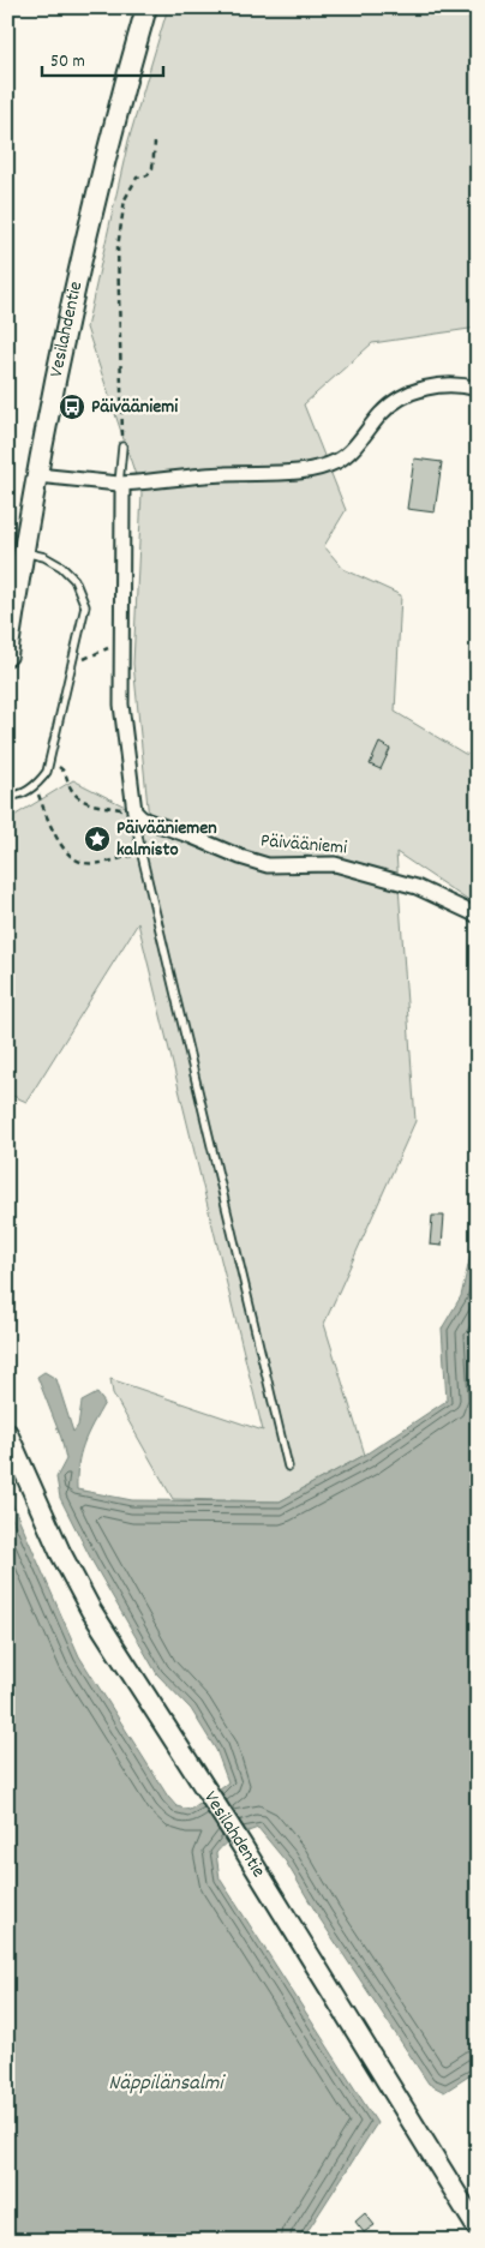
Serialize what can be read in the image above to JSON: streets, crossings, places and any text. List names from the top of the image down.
{
  "streets": {
    "main road": ["Vesilahdentie"],
    "street": ["Päivääniemi"]
  },
  "water": ["Näppilänsalmi"],
  "places": {
    "bus stop": ["Päivääniemi"],
    "place": ["Päivääniemen kalmisto"]
  },
  "scale_bar": "50 m"
}
